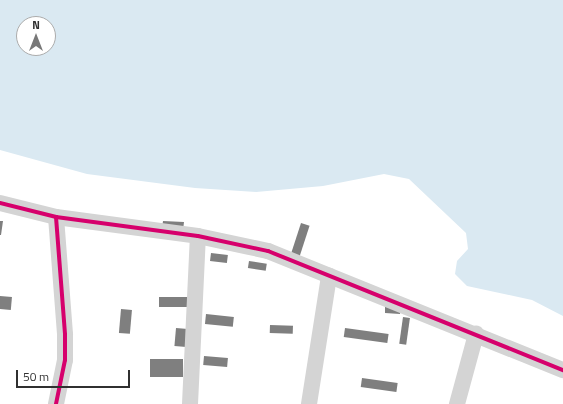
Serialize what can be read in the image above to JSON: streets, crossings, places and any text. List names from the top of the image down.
{
  "scale_bar": "50 m",
  "north": "top"
}
